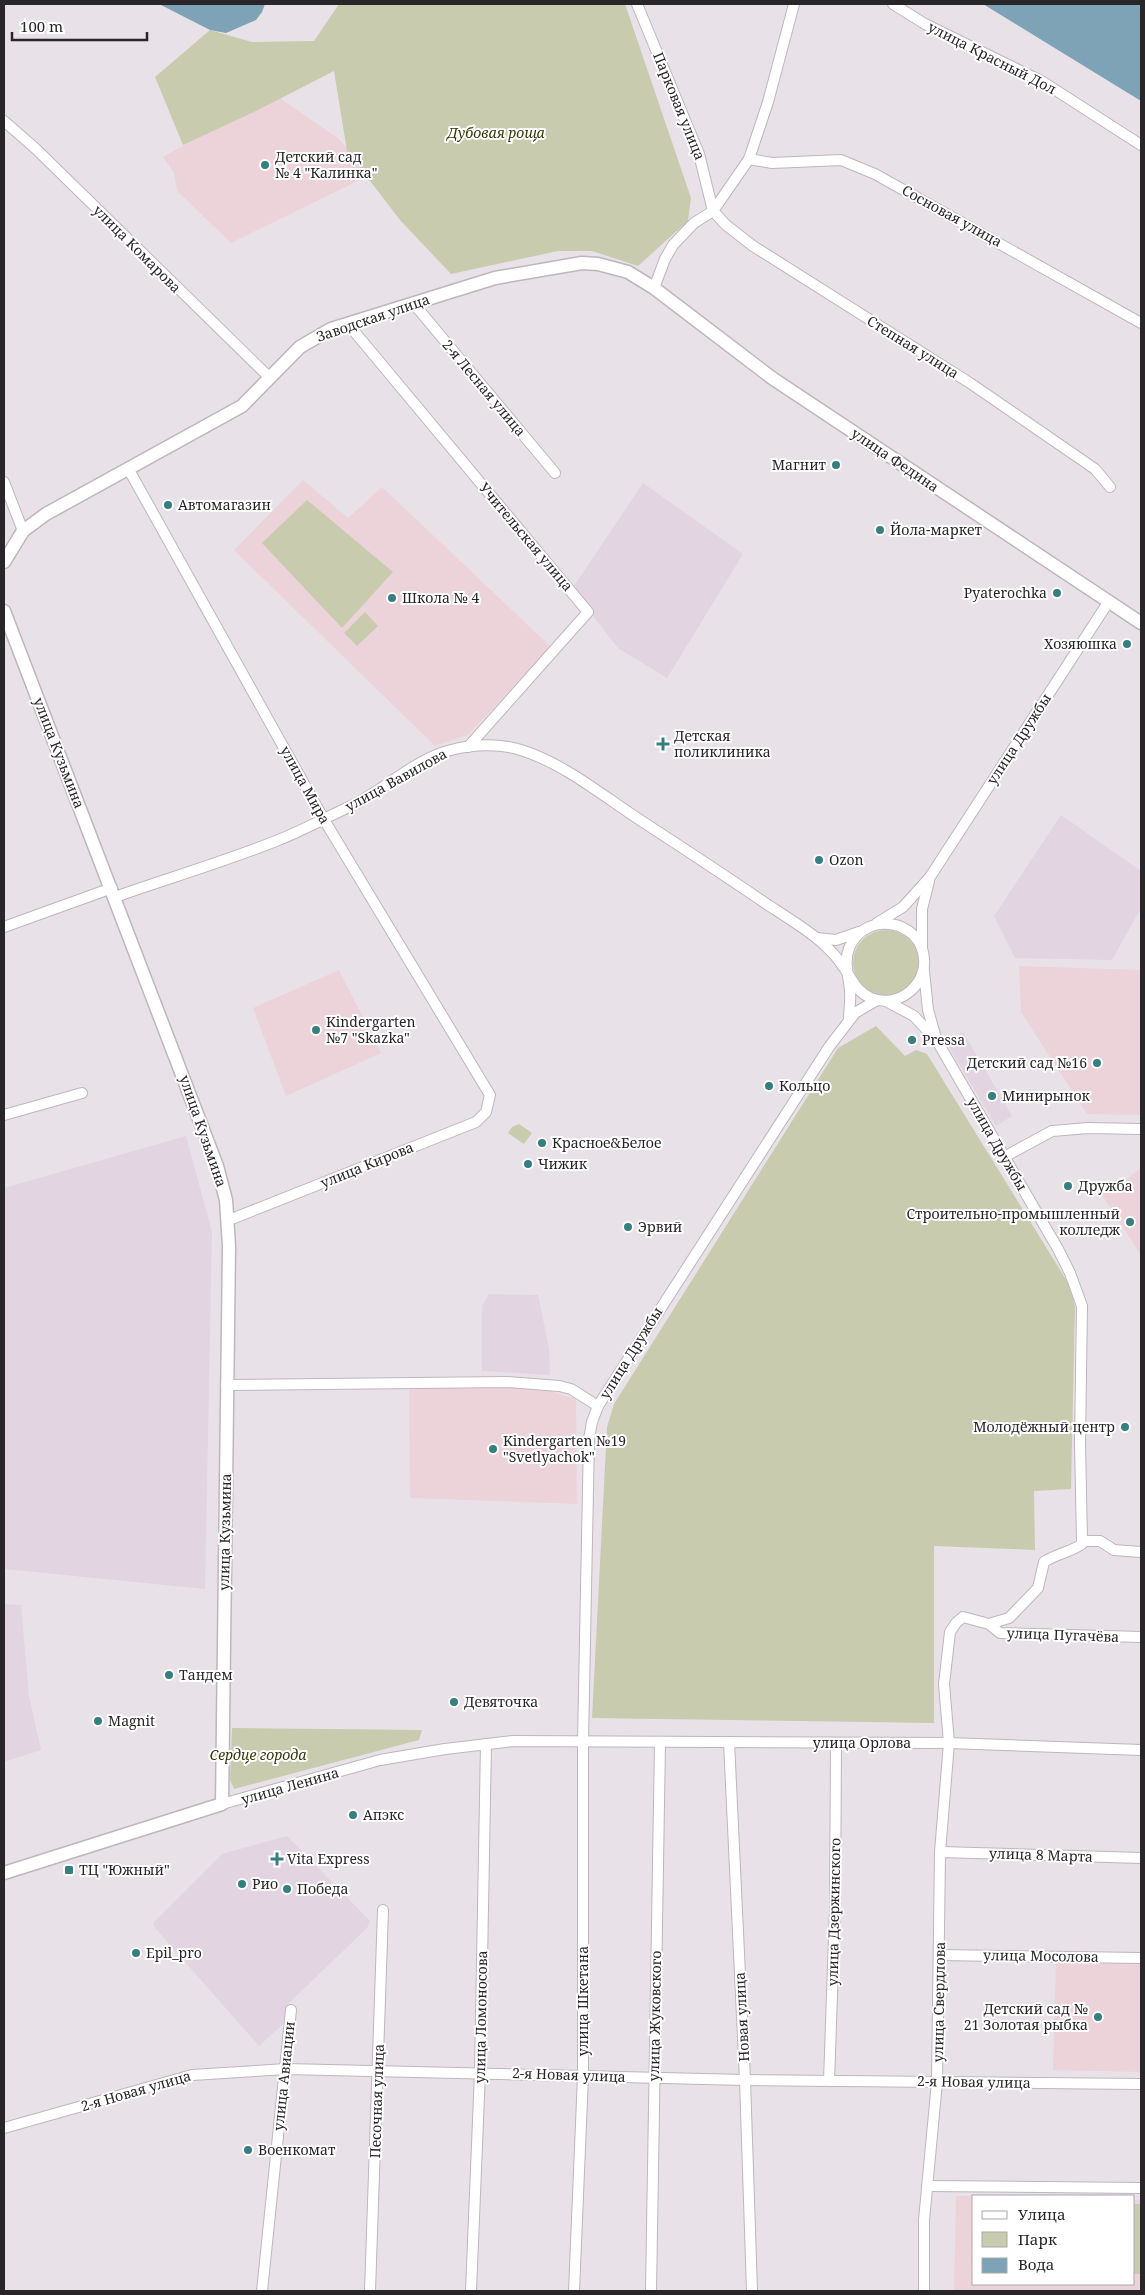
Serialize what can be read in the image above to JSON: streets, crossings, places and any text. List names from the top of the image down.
{
  "streets": {
    "main road": [
      "Заводская улица",
      "улица Федина",
      "улица Кузьмина",
      "улица Ленина"
    ],
    "street": [
      "улица Красный Дол",
      "Парковая улица",
      "Сосновая улица",
      "улица Комарова",
      "Степная улица",
      "2-я Лесная улица",
      "Учительская улица",
      "улица Дружбы",
      "улица Вавилова",
      "улица Мира",
      "улица Кирова",
      "улица Пугачёва",
      "улица Орлова",
      "улица 8 Марта",
      "улица Дзержинского",
      "улица Мосолова",
      "улица Шкетана",
      "улица Свердлова",
      "улица Жуковского",
      "улица Ломоносова",
      "Новая улица",
      "2-я Новая улица",
      "улица Авиации",
      "Песочная улица"
    ]
  },
  "crossings": [
    ["Парковая улица", "Степная улица"],
    ["улица Комарова", "Заводская улица"],
    ["Заводская улица", "2-я Лесная улица"],
    ["Заводская улица", "улица Федина"],
    ["Заводская улица", "Учительская улица"],
    ["Заводская улица", "улица Мира"],
    ["улица Федина", "улица Дружбы"],
    ["Учительская улица", "улица Вавилова"],
    ["улица Дружбы", "улица Пугачёва"],
    ["улица Дружбы", "улица Орлова"],
    ["улица Дружбы", "улица Ленина"],
    ["улица Дружбы", "улица Шкетана"],
    ["улица Кузьмина", "улица Вавилова"],
    ["улица Кузьмина", "улица Кирова"],
    ["улица Кузьмина", "улица Ленина"],
    ["улица Вавилова", "улица Мира"],
    ["улица Мира", "улица Кирова"],
    ["улица Пугачёва", "улица Орлова"],
    ["улица Пугачёва", "улица Свердлова"],
    ["улица Орлова", "улица Ленина"],
    ["улица Орлова", "улица Дзержинского"],
    ["улица Орлова", "улица Шкетана"],
    ["улица Орлова", "улица Свердлова"],
    ["улица Орлова", "улица Жуковского"],
    ["улица Орлова", "Новая улица"],
    ["улица Ленина", "улица Шкетана"],
    ["улица Ленина", "улица Ломоносова"],
    ["улица 8 Марта", "улица Свердлова"],
    ["улица Дзержинского", "2-я Новая улица"],
    ["улица Мосолова", "улица Свердлова"],
    ["улица Шкетана", "2-я Новая улица"],
    ["улица Свердлова", "2-я Новая улица"],
    ["улица Жуковского", "2-я Новая улица"],
    ["улица Ломоносова", "2-я Новая улица"],
    ["Новая улица", "2-я Новая улица"],
    ["2-я Новая улица", "улица Авиации"],
    ["2-я Новая улица", "Песочная улица"]
  ],
  "parks": ["Дубовая роща", "Сердце города"],
  "places": {
    "other": [
      "Детский сад № 4 \"Калинка\"",
      "Магнит",
      "Автомагазин",
      "Йола-маркет",
      "Pyaterochka",
      "Школа № 4",
      "Хозяюшка",
      "Ozon",
      "Kindergarten №7 \"Skazka\"",
      "Pressa",
      "Детский сад №16",
      "Кольцо",
      "Минирынок",
      "Красное&Белое",
      "Чижик",
      "Дружба",
      "Строительно-промышленный колледж",
      "Эрвий",
      "Молодёжный центр",
      "Kindergarten №19 \"Svetlyachok\"",
      "Тандем",
      "Девяточка",
      "Magnit",
      "Апэкс",
      "Рио",
      "Победа",
      "Epil_pro",
      "Детский сад № 21 Золотая рыбка",
      "Военкомат"
    ],
    "health": ["Детская поликлиника", "Vita Express"],
    "transit": ["ТЦ \"Южный\""]
  },
  "legend": ["Улица", "Парк", "Вода"],
  "scale_bar": "100 m"
}
